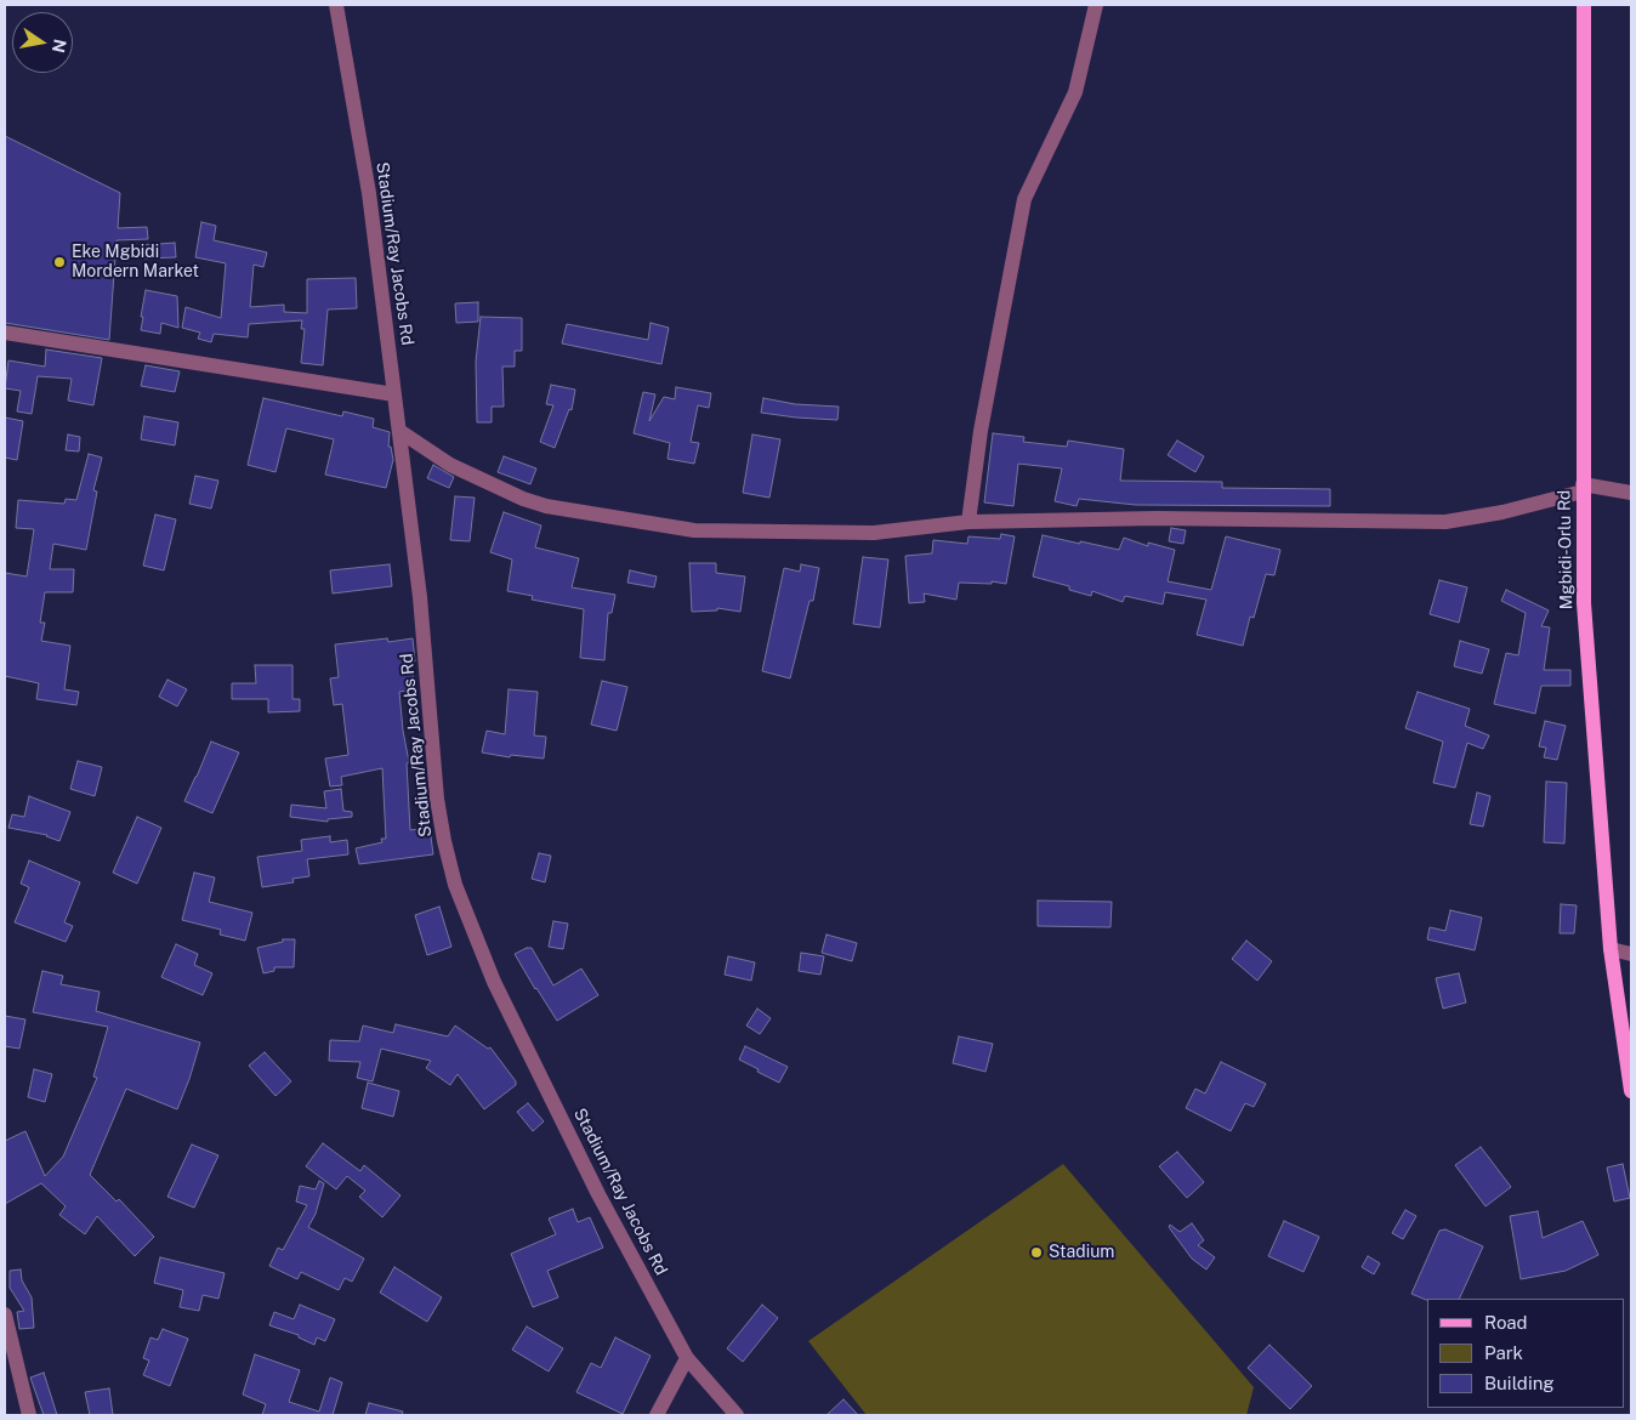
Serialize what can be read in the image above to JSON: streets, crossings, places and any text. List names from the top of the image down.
{
  "streets": {
    "main road": ["Mgbidi-Orlu Rd"],
    "street": ["Stadium/Ray Jacobs Rd"]
  },
  "places": ["Eke Mgbidi Mordern Market", "Stadium"],
  "legend": ["Road", "Park", "Building"],
  "north": "right"
}
